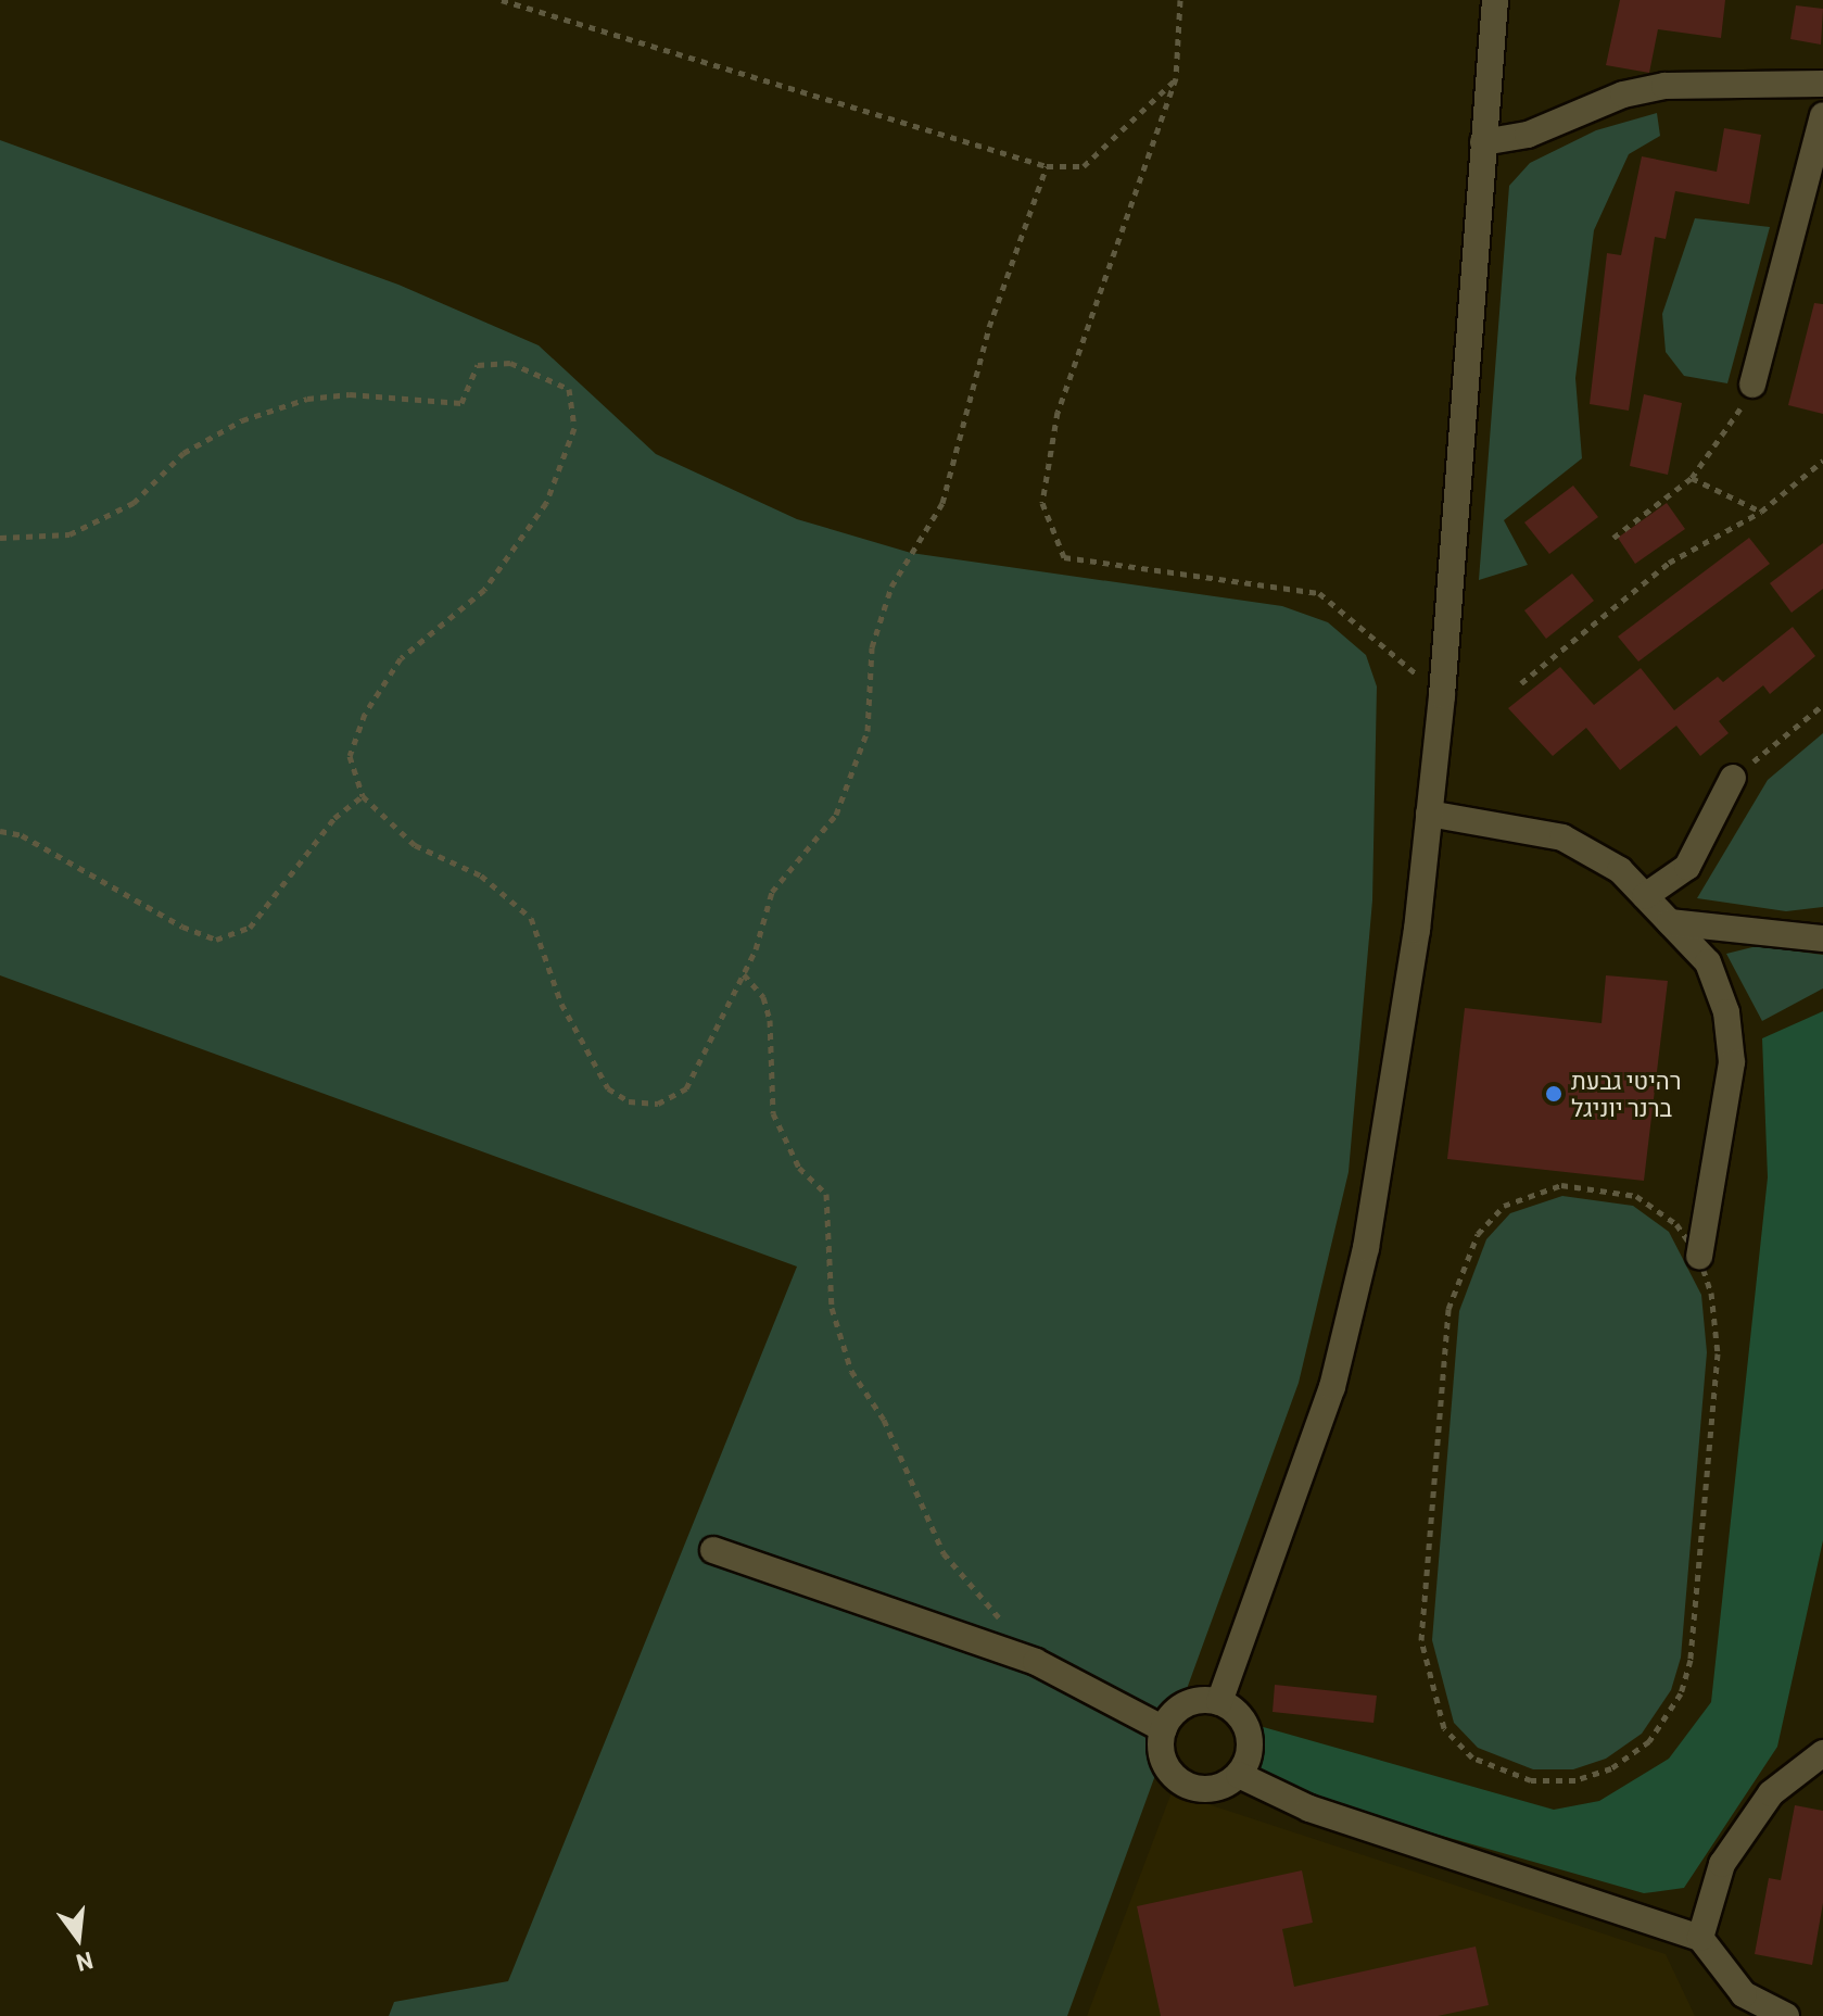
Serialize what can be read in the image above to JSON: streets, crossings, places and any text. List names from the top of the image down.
{
  "places": ["רהיטי גבעת ברנר יוניגל"],
  "north": "bottom"
}
